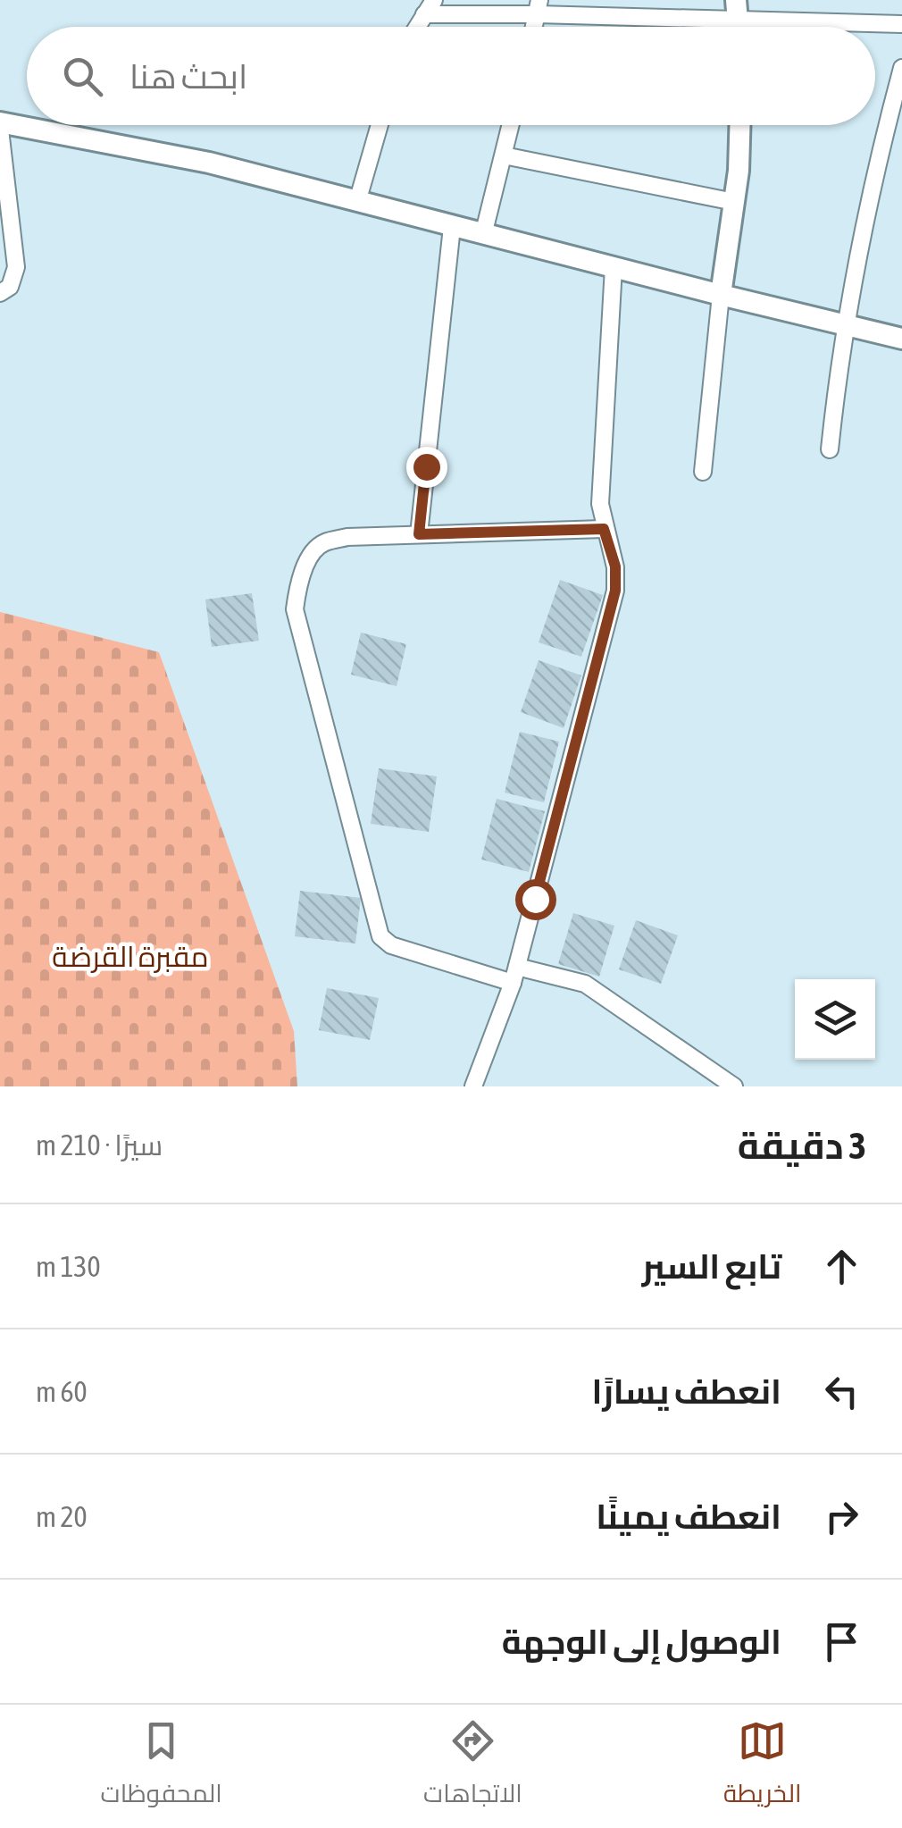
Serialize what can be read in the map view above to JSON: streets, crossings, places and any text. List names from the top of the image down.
{
  "parks": ["مقبرة القرضة"],
  "page": {
    "search": "ابحث هنا",
    "heading": ["3 دقيقة", "سيرًا · 210 m"],
    "list": [
      ["تابع السير", "130 m"],
      ["انعطف يسارًا", "60 m"],
      ["انعطف يمينًا", "20 m"],
      "الوصول إلى الوجهة"
    ],
    "nav": ["الخريطة", "الاتجاهات", "المحفوظات"]
  }
}
